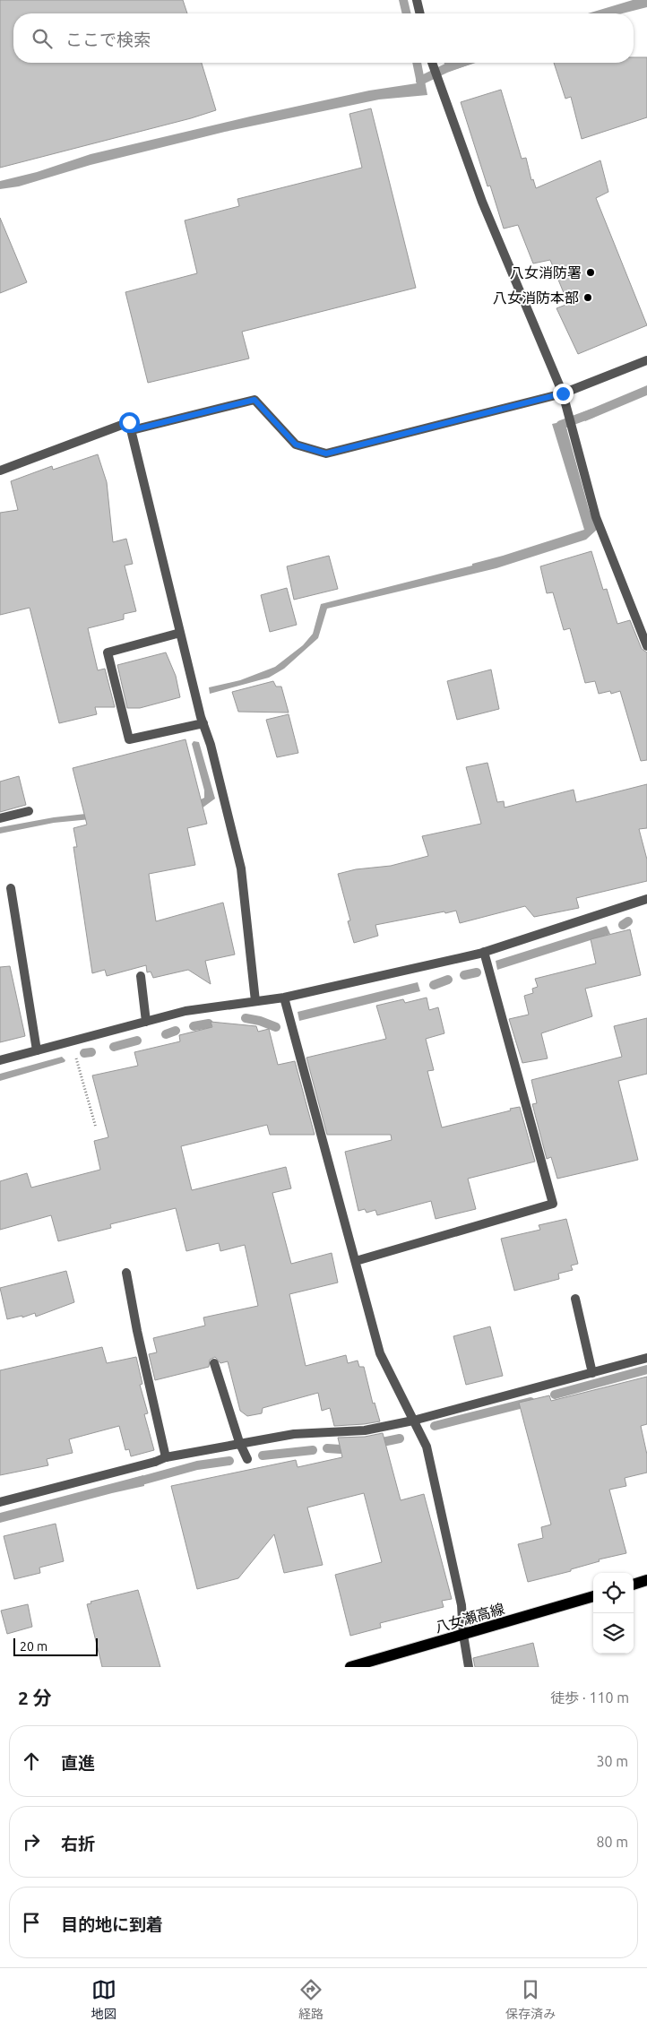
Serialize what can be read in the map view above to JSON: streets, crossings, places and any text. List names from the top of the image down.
{
  "streets": {
    "main road": ["八女瀬高線"]
  },
  "places": ["八女消防署", "八女消防本部"],
  "scale_bar": "20 m",
  "page": {
    "search": "ここで検索",
    "scale": "20 m",
    "heading": ["2 分", "徒歩 · 110 m"],
    "list": [
      ["直進", "30 m"],
      ["右折", "80 m"],
      "目的地に到着"
    ],
    "nav": ["地図", "経路", "保存済み"]
  }
}
